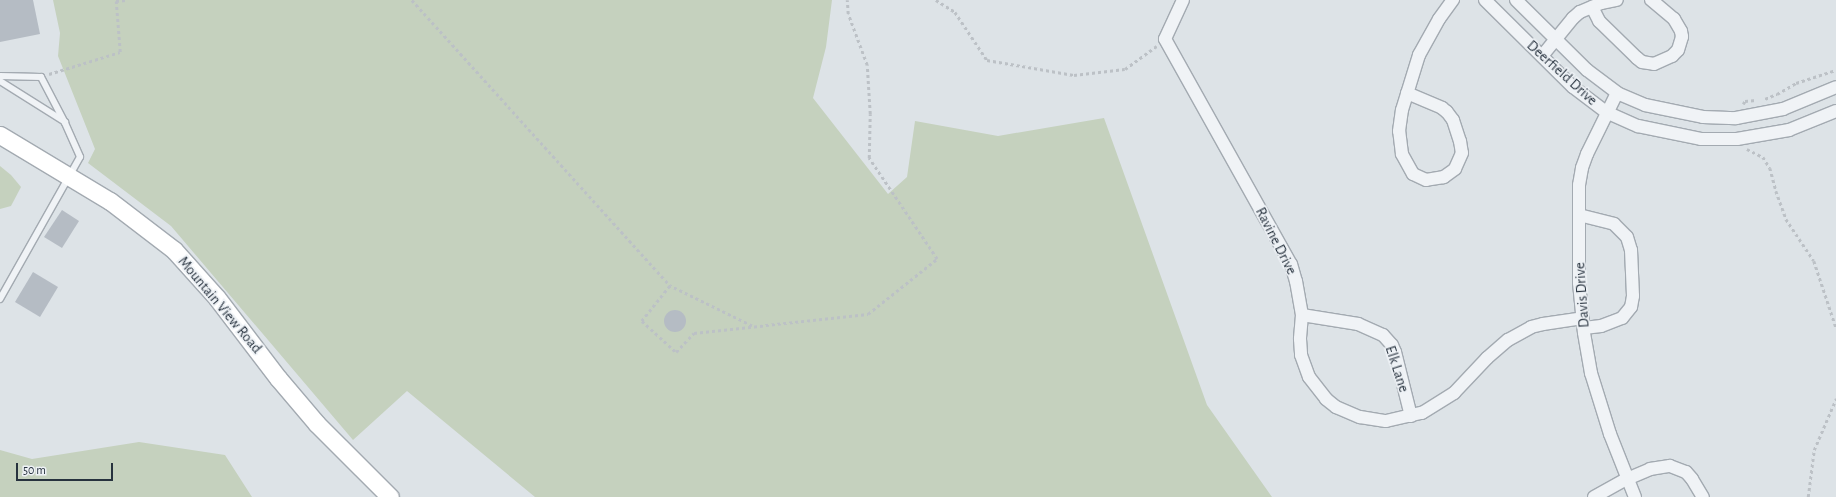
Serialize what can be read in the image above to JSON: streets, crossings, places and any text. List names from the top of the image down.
{
  "streets": {
    "street": [
      "Deerfield Drive",
      "Ravine Drive",
      "Davis Drive",
      "Mountain View Road",
      "Elk Lane"
    ]
  },
  "crossings": [
    ["Deerfield Drive", "Davis Drive"],
    ["Ravine Drive", "Davis Drive"],
    ["Ravine Drive", "Elk Lane"]
  ],
  "scale_bar": "50 m"
}
